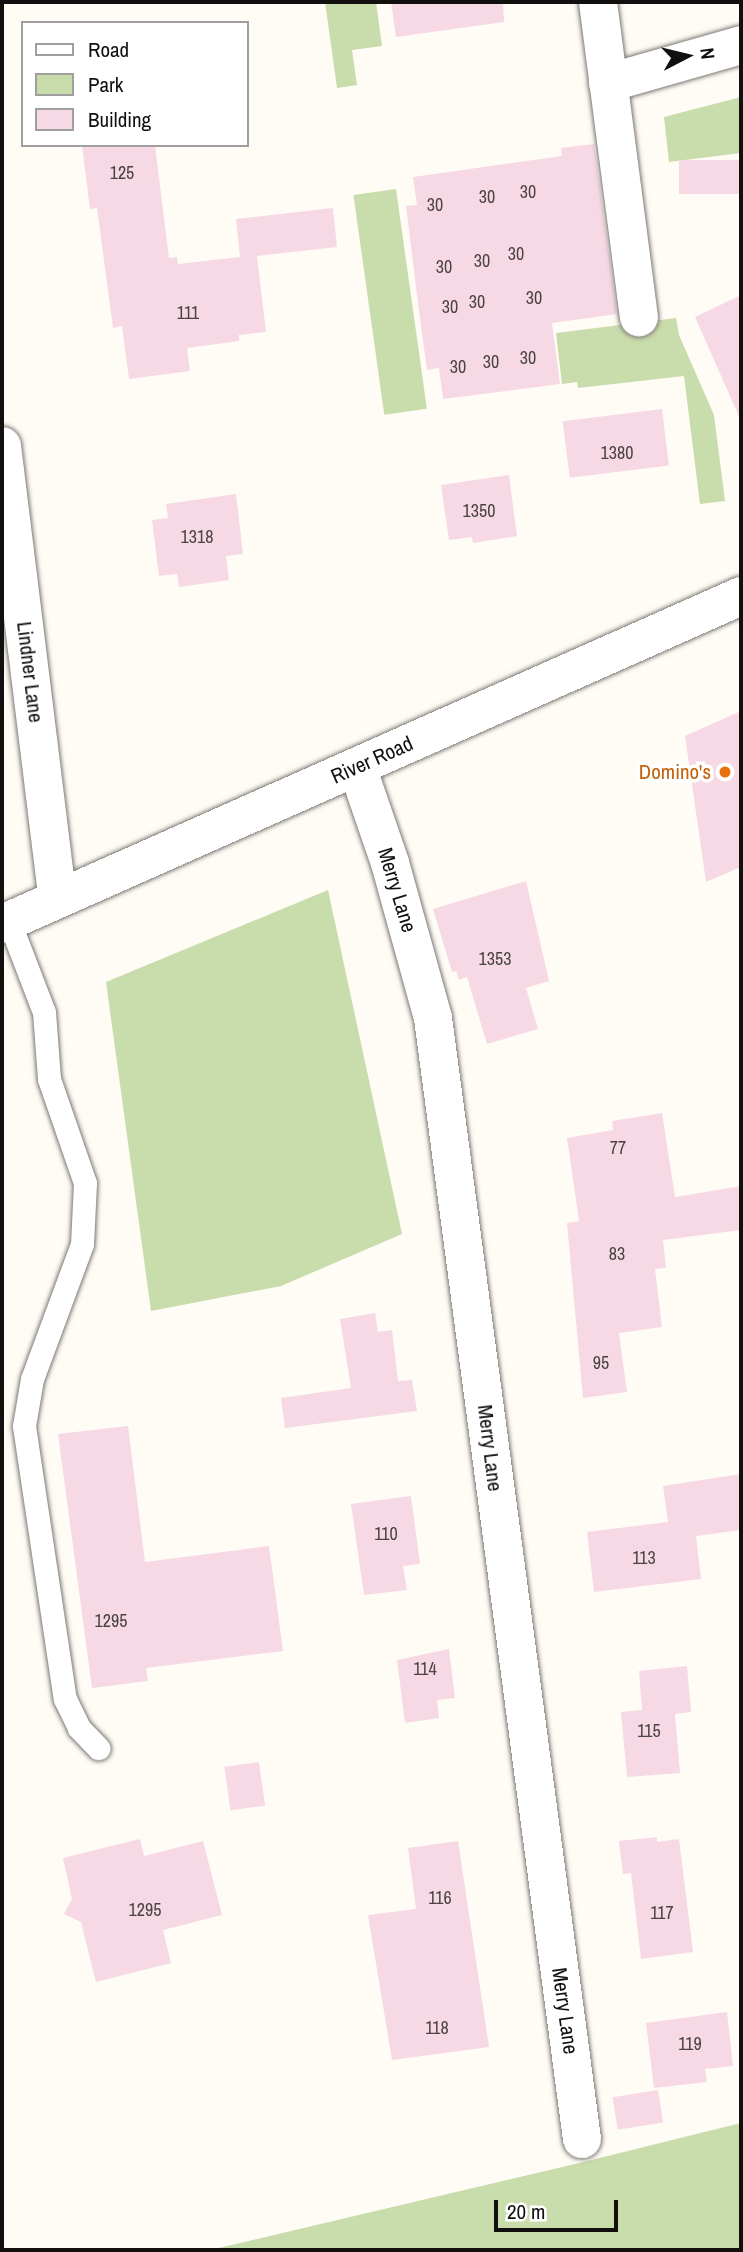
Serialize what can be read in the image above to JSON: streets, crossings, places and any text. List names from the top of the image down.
{
  "streets": {
    "street": ["Lindner Lane", "River Road", "Merry Lane"]
  },
  "crossings": [
    ["Lindner Lane", "River Road"],
    ["River Road", "Merry Lane"]
  ],
  "places": ["Domino's"],
  "house_numbers": [
    "125",
    "30",
    "30",
    "30",
    "30",
    "30",
    "30",
    "30",
    "30",
    "30",
    "111",
    "30",
    "30",
    "30",
    "1380",
    "1350",
    "1318",
    "1353",
    "77",
    "83",
    "95",
    "110",
    "113",
    "1295",
    "114",
    "115",
    "116",
    "1295",
    "117",
    "118",
    "119"
  ],
  "legend": ["Road", "Park", "Building"],
  "scale_bar": "20 m",
  "north": "right"
}
